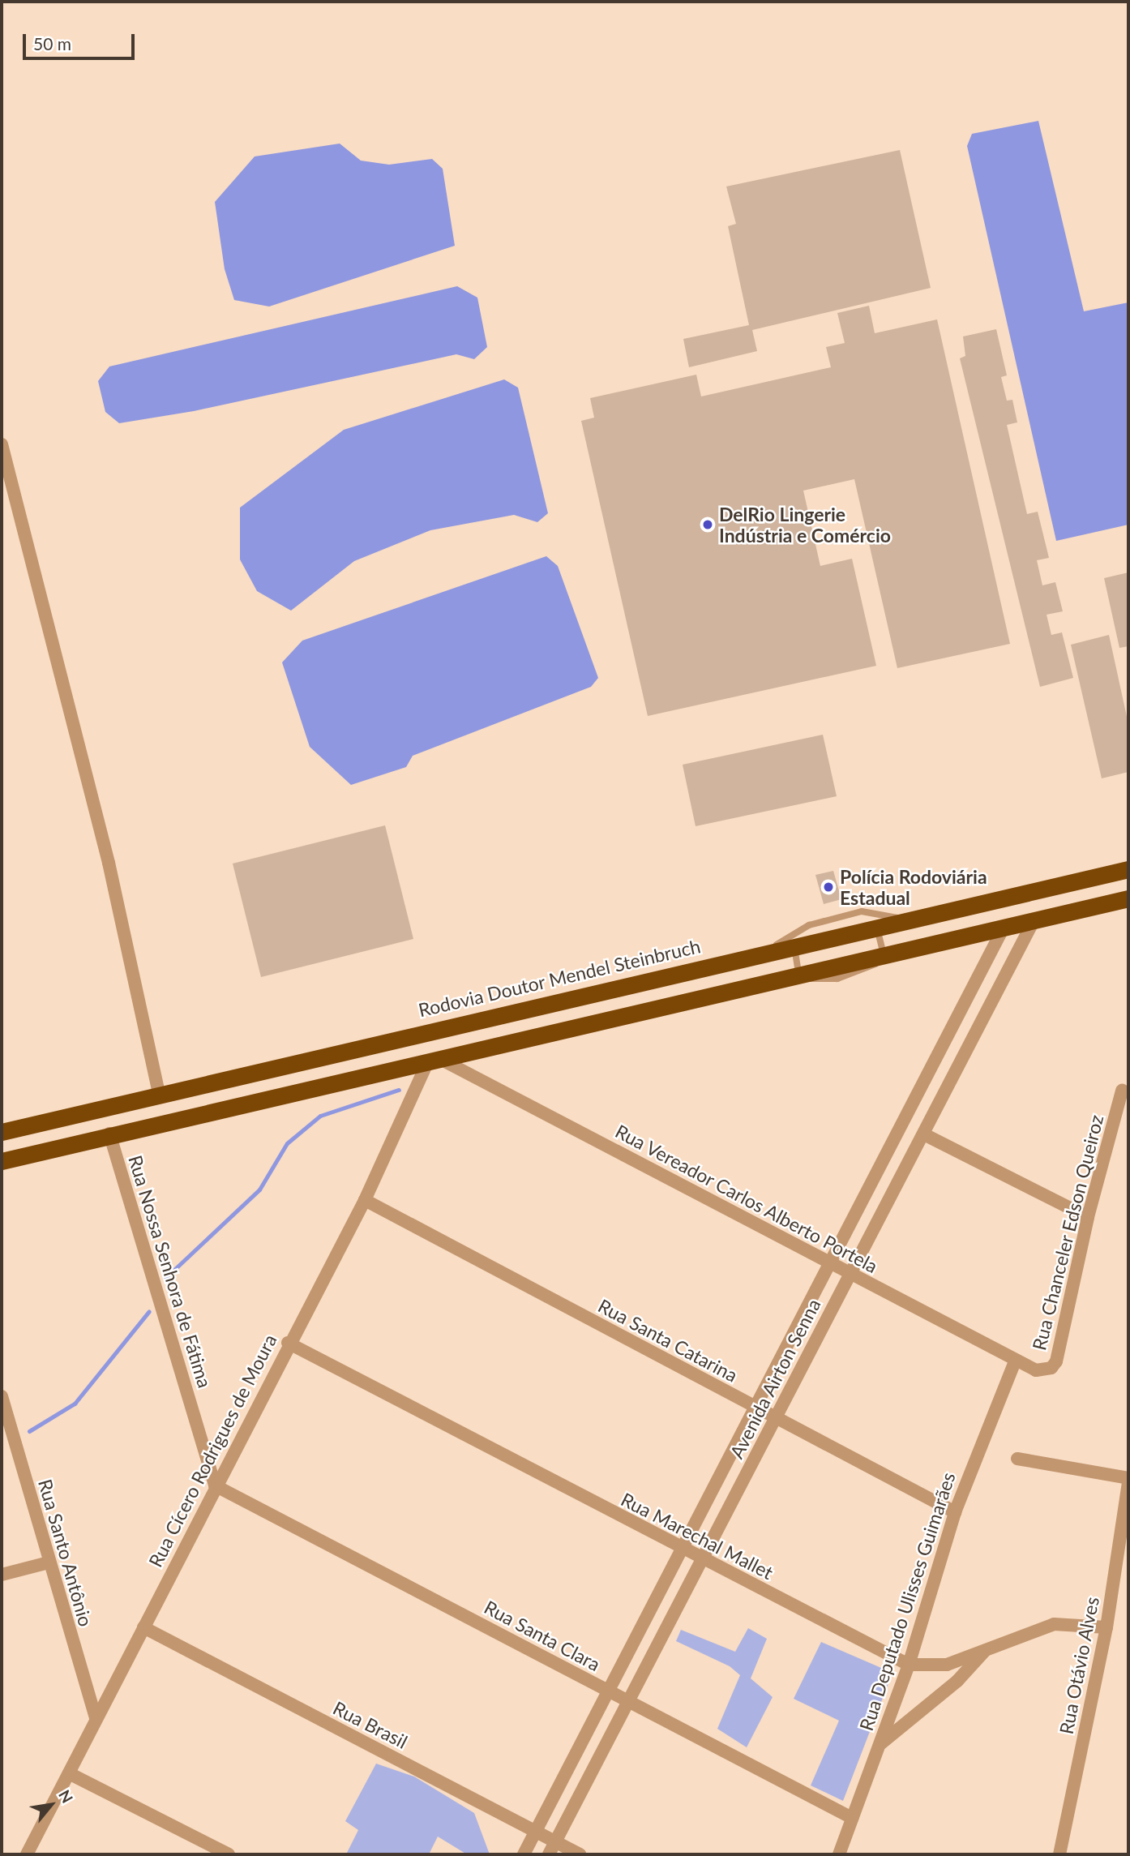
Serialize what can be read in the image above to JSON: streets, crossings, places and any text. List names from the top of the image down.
{
  "streets": {
    "highway": ["Rodovia Doutor Mendel Steinbruch"],
    "street": [
      "Rua Vereador Carlos Alberto Portela",
      "Rua Chanceler Edson Queiroz",
      "Rua Nossa Senhora de Fátima",
      "Rua Santa Catarina",
      "Avenida Airton Senna",
      "Rua Cícero Rodrigues de Moura",
      "Rua Marechal Mallet",
      "Rua Santo Antônio",
      "Rua Deputado Ulisses Guimarães",
      "Rua Santa Clara",
      "Rua Otávio Alves",
      "Rua Brasil"
    ]
  },
  "crossings": [
    ["Rua Vereador Carlos Alberto Portela", "Rua Chanceler Edson Queiroz"],
    ["Rua Vereador Carlos Alberto Portela", "Avenida Airton Senna"],
    ["Rua Vereador Carlos Alberto Portela", "Rua Cícero Rodrigues de Moura"],
    ["Rua Vereador Carlos Alberto Portela", "Rua Deputado Ulisses Guimarães"],
    ["Rua Nossa Senhora de Fátima", "Rua Cícero Rodrigues de Moura"],
    ["Rua Nossa Senhora de Fátima", "Rua Santa Clara"],
    ["Rua Santa Catarina", "Avenida Airton Senna"],
    ["Rua Santa Catarina", "Rua Cícero Rodrigues de Moura"],
    ["Rua Santa Catarina", "Rua Deputado Ulisses Guimarães"],
    ["Avenida Airton Senna", "Rua Marechal Mallet"],
    ["Avenida Airton Senna", "Rua Santa Clara"],
    ["Avenida Airton Senna", "Rua Brasil"],
    ["Rua Cícero Rodrigues de Moura", "Rua Marechal Mallet"],
    ["Rua Cícero Rodrigues de Moura", "Rua Santo Antônio"],
    ["Rua Cícero Rodrigues de Moura", "Rua Santa Clara"],
    ["Rua Cícero Rodrigues de Moura", "Rua Brasil"],
    ["Rua Marechal Mallet", "Rua Deputado Ulisses Guimarães"],
    ["Rua Marechal Mallet", "Rua Otávio Alves"],
    ["Rua Deputado Ulisses Guimarães", "Rua Santa Clara"]
  ],
  "places": ["DelRio Lingerie Indústria e Comércio", "Polícia Rodoviária Estadual"],
  "scale_bar": "50 m",
  "north": "top right"
}
